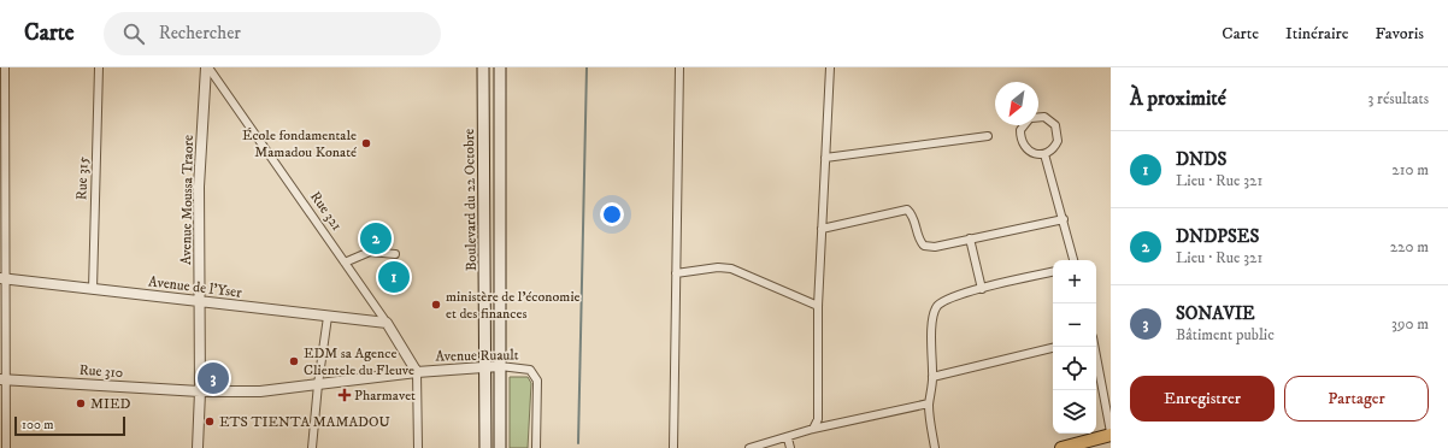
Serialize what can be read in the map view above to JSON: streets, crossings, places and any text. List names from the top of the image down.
{
  "streets": {
    "main road": ["Boulevard du 22 Octobre"],
    "street": [
      "Rue 315",
      "Avenue Moussa Traore",
      "Rue 321",
      "Avenue de l'Yser",
      "Avenue Ruault",
      "Rue 310"
    ]
  },
  "crossings": [
    ["Rue 315", "Avenue de l'Yser"],
    ["Avenue Moussa Traore", "Rue 321"],
    ["Avenue Moussa Traore", "Avenue de l'Yser"],
    ["Avenue Moussa Traore", "Avenue Ruault"],
    ["Avenue Moussa Traore", "Rue 310"],
    ["Boulevard du 22 Octobre", "Avenue Ruault"],
    ["Rue 321", "Avenue de l'Yser"],
    ["Rue 321", "Avenue Ruault"],
    ["Avenue Ruault", "Rue 310"]
  ],
  "places": {
    "other": [
      "École fondamentale Mamadou Konaté",
      "ministère de l'économie et des finances",
      "EDM sa Agence Clientele du Fleuve",
      "MIED",
      "ETS TIENTA MAMADOU"
    ],
    "health": ["Pharmavet"]
  },
  "scale_bar": "100 m",
  "north": "bottom left",
  "page": {
    "header": "Carte",
    "search": "Rechercher",
    "nav": ["Carte", "Itinéraire", "Favoris"],
    "heading": ["À proximité", "3 résultats"],
    "list": [
      {
        "mark": "1",
        "name": "DNDS",
        "note": "Lieu · Rue 321",
        "value": "210 m"
      },
      {
        "mark": "2",
        "name": "DNDPSES",
        "note": "Lieu · Rue 321",
        "value": "220 m"
      },
      {
        "mark": "3",
        "name": "SONAVIE",
        "note": "Bâtiment public",
        "value": "390 m"
      }
    ],
    "pins": ["2", "1", "3"],
    "map_buttons": ["+", "−"],
    "buttons": ["Enregistrer", "Partager"],
    "scale": "100 m"
  }
}
